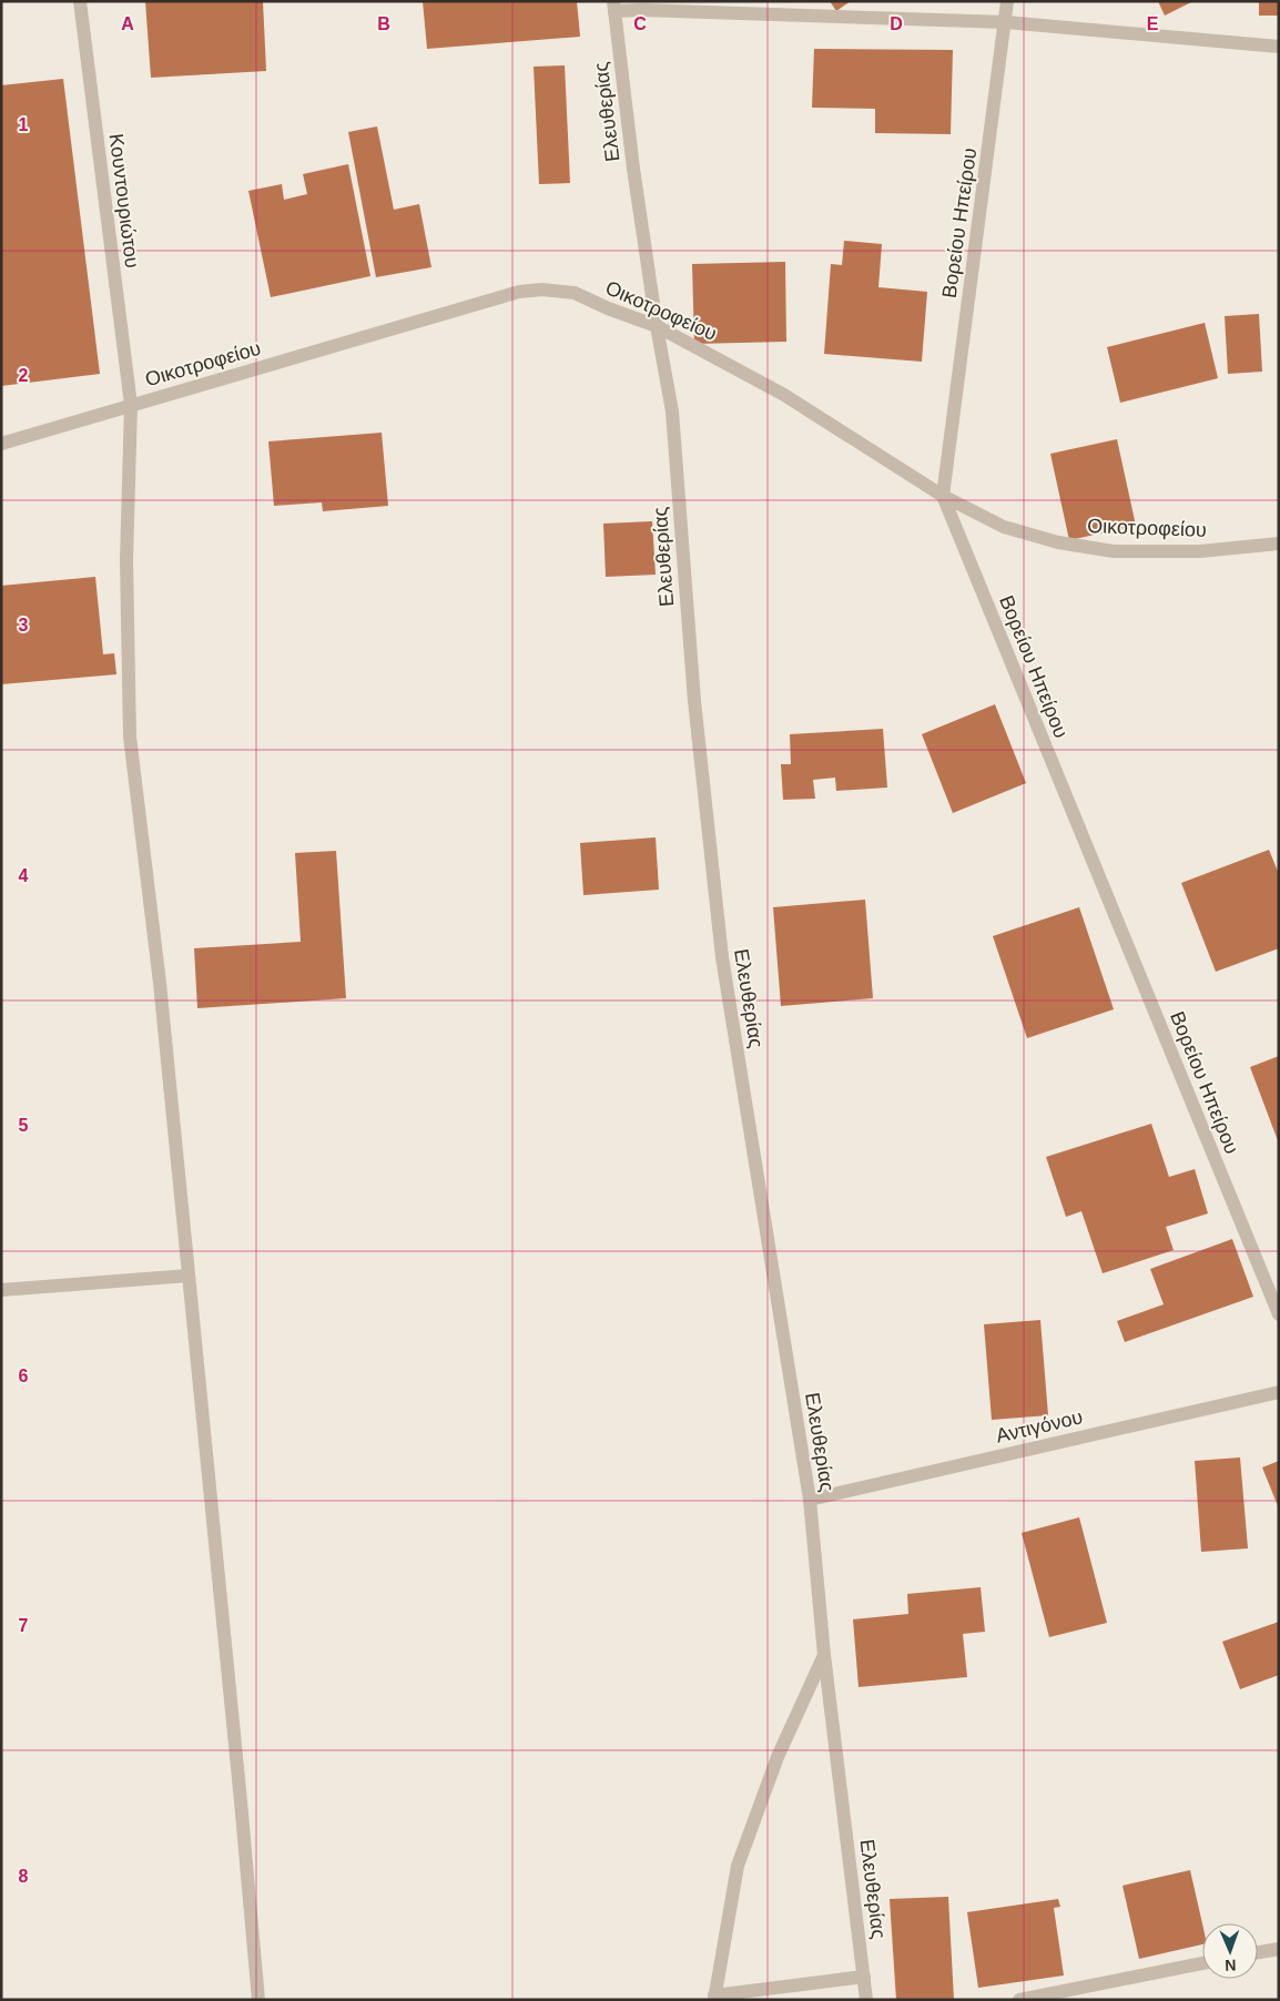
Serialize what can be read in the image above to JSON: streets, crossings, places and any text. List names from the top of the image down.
{
  "streets": {
    "street": [
      "Ελευθερίας",
      "Κουντουριώτου",
      "Βορείου Ηπείρου",
      "Οικοτροφείου",
      "Αντιγόνου"
    ]
  },
  "crossings": [
    ["Ελευθερίας", "Οικοτροφείου"],
    ["Ελευθερίας", "Αντιγόνου"],
    ["Κουντουριώτου", "Οικοτροφείου"],
    ["Βορείου Ηπείρου", "Οικοτροφείου"]
  ],
  "north": "bottom",
  "grid": {
    "columns": [
      "A",
      "B",
      "C",
      "D",
      "E"
    ],
    "rows": [
      "1",
      "2",
      "3",
      "4",
      "5",
      "6",
      "7",
      "8"
    ]
  }
}
